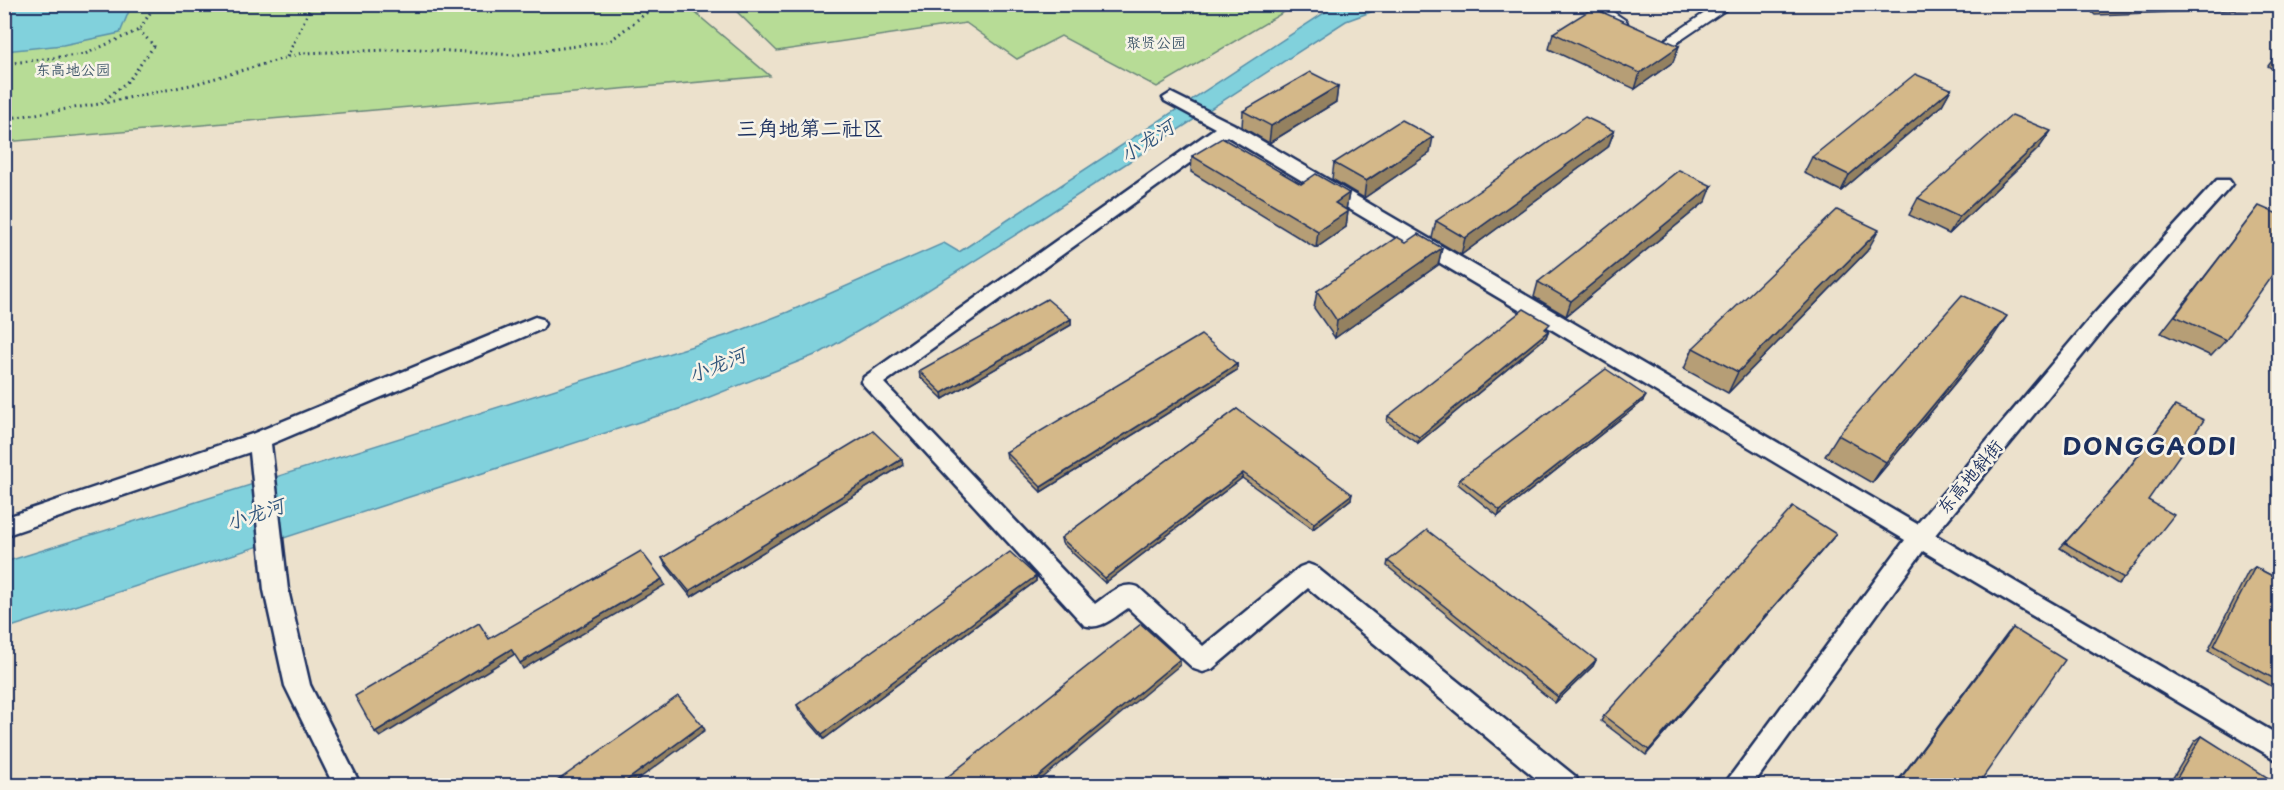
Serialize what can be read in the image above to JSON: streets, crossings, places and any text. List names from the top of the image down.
{
  "streets": {
    "street": ["东高地斜街"]
  },
  "districts": ["三角地第二社区", "DONGGAODI"],
  "water": ["小龙河"],
  "parks": ["聚贤公园", "东高地公园"]
}
